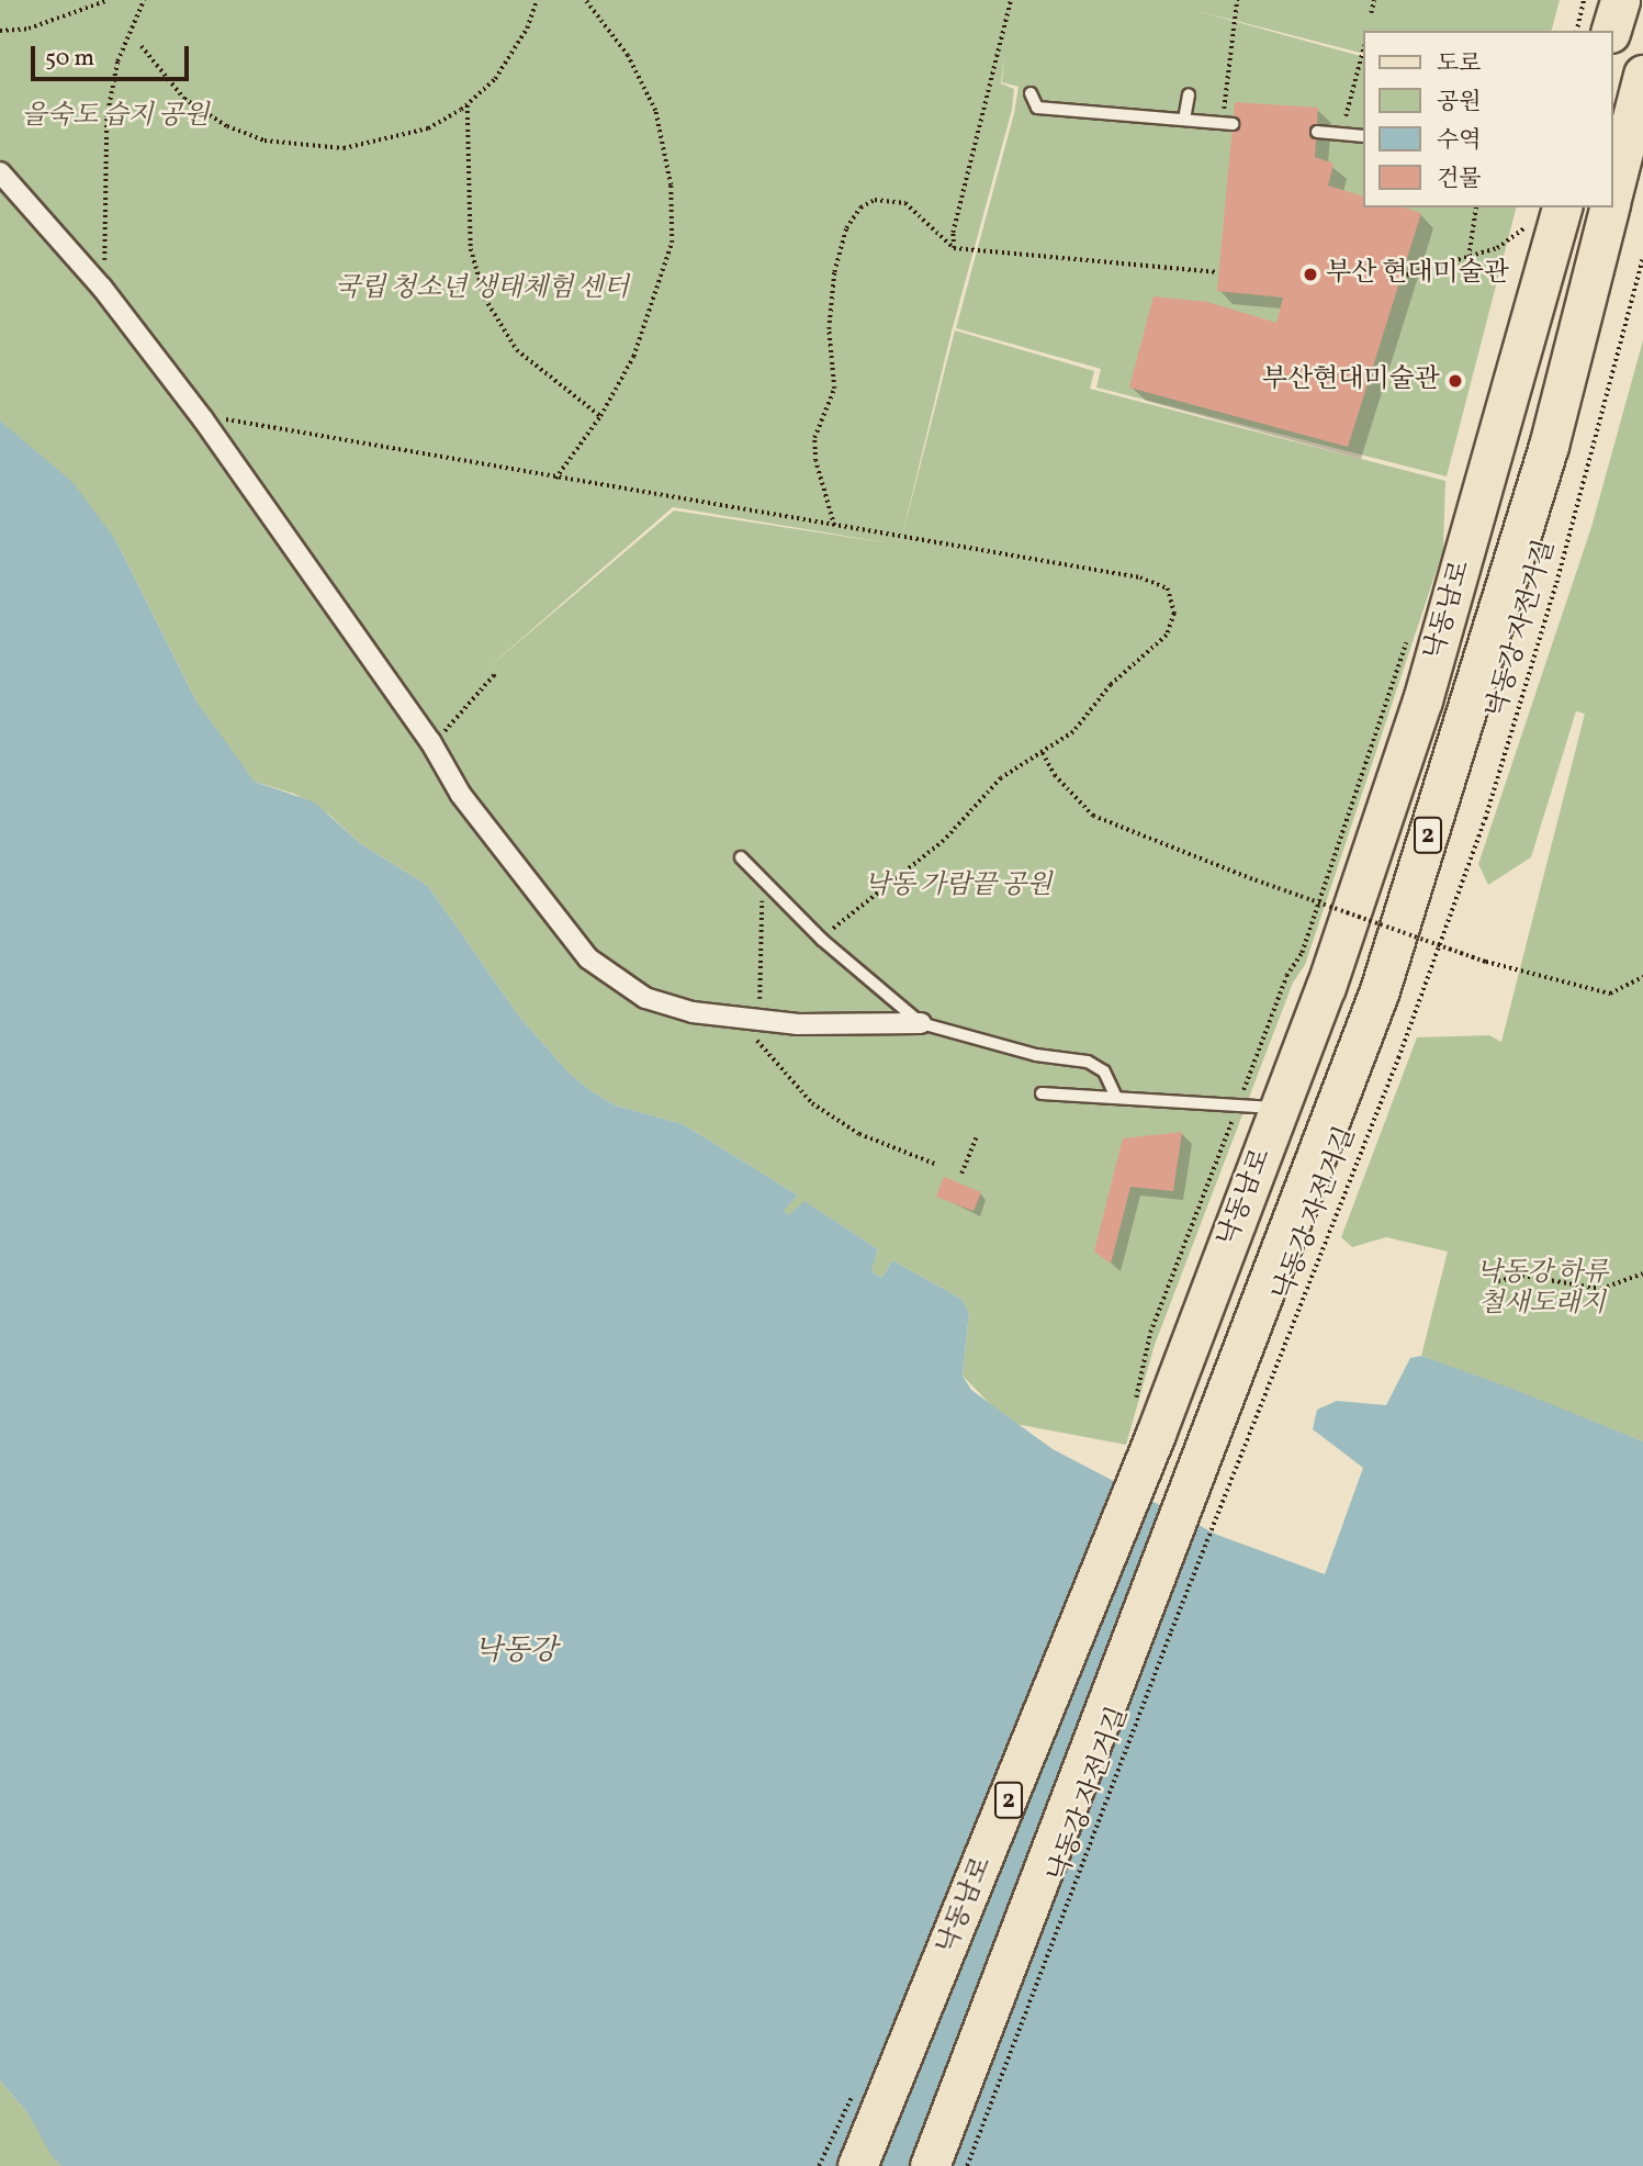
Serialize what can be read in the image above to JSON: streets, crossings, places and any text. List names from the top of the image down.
{
  "streets": {
    "main road": ["낙동남로", "2"],
    "path": ["낙동강 자전거길"]
  },
  "crossings": [
    ["낙동남로", "낙동강 자전거길"]
  ],
  "water": ["낙동강"],
  "parks": [
    "을숙도 습지 공원",
    "국립 청소년 생태체험 센터",
    "낙동 가람끝 공원",
    "낙동강 하류 철새도래지"
  ],
  "places": ["부산 현대미술관", "부산현대미술관"],
  "legend": [
    "도로",
    "공원",
    "수역",
    "건물"
  ],
  "scale_bar": "50 m"
}
